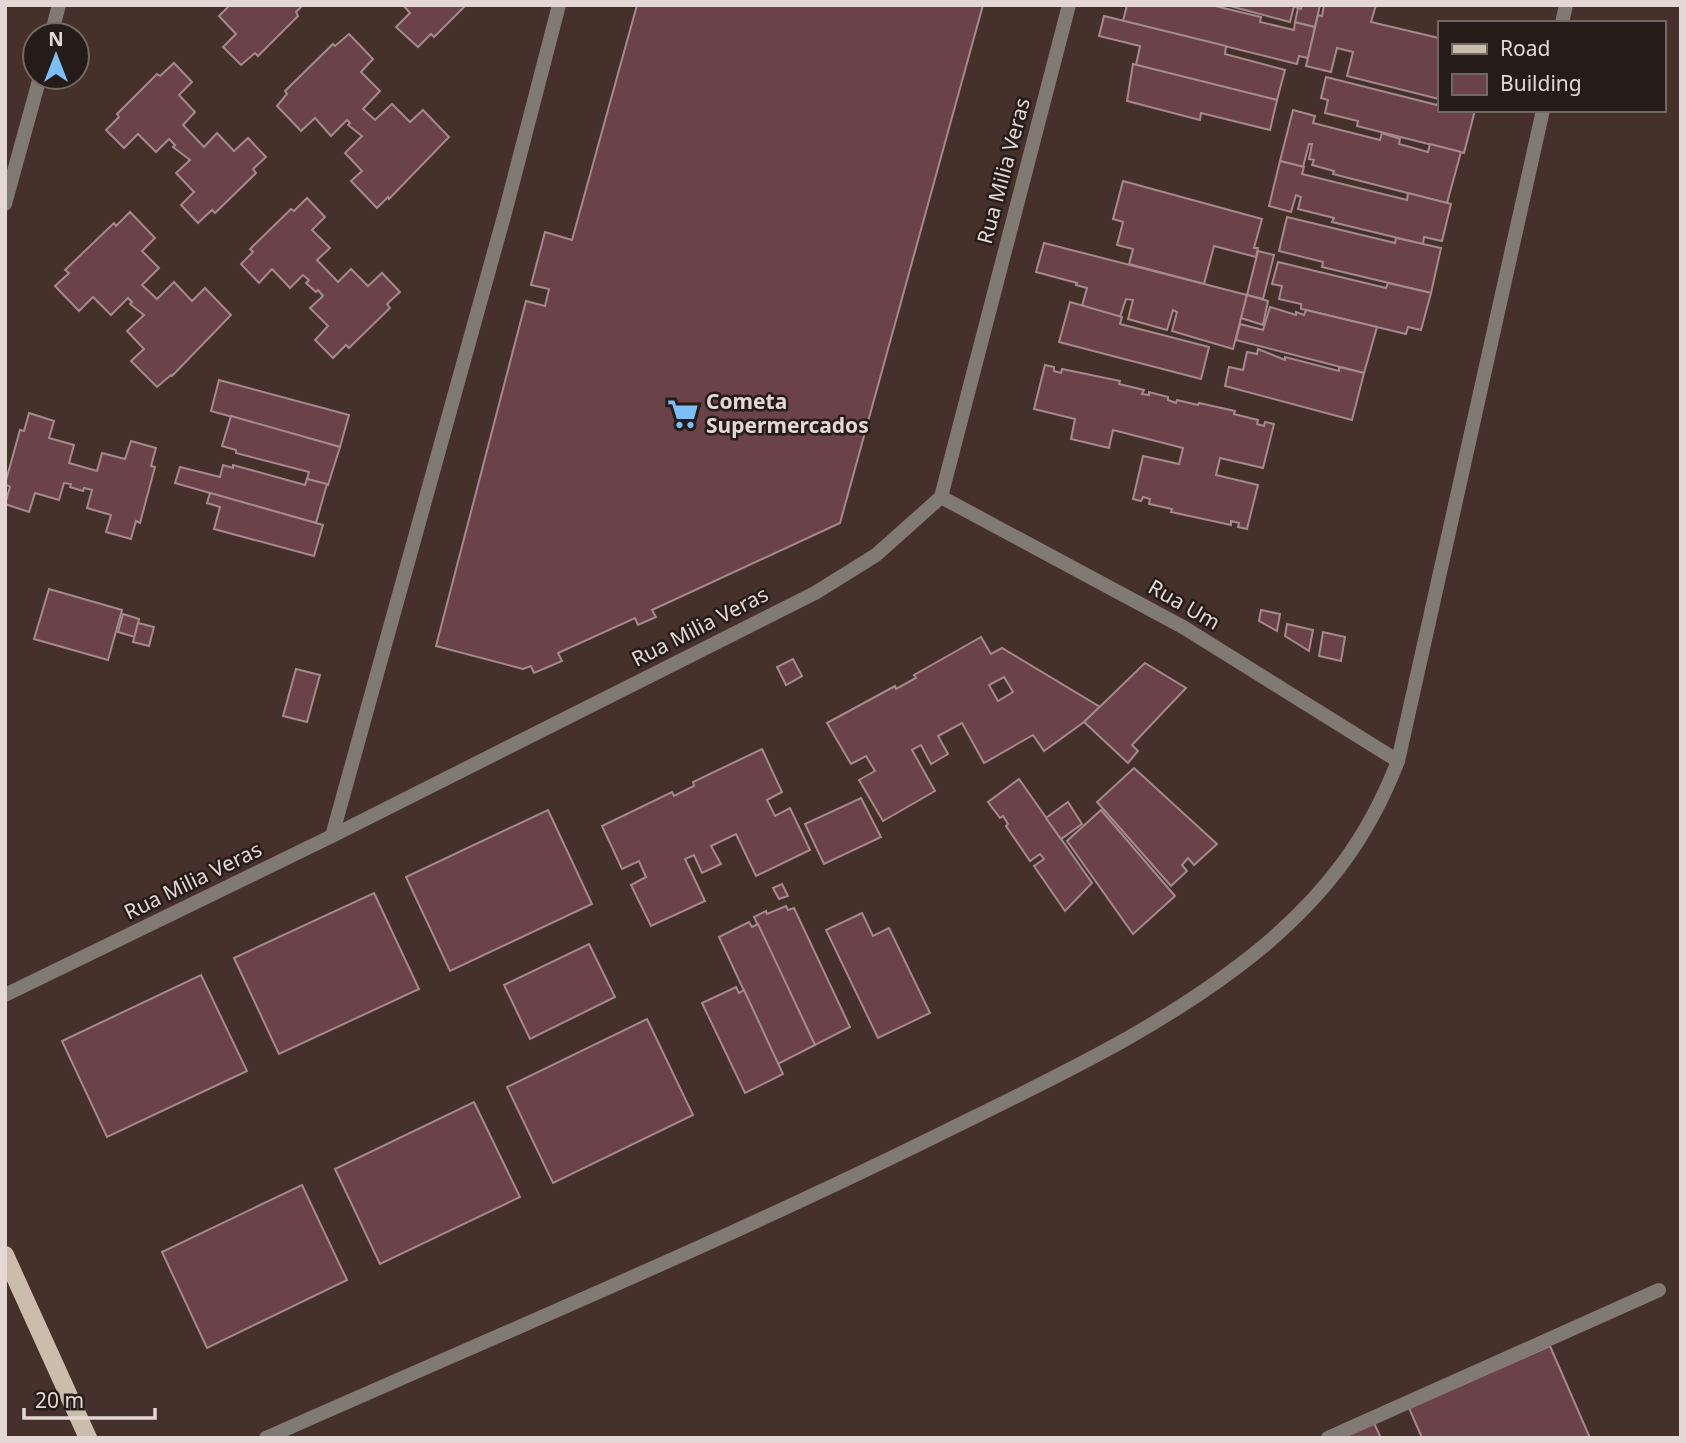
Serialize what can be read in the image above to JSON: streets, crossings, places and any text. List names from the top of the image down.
{
  "streets": {
    "street": ["Rua Milia Veras", "Rua Um"]
  },
  "crossings": [
    ["Rua Milia Veras", "Rua Um"]
  ],
  "places": {
    "supermarket": ["Cometa Supermercados"]
  },
  "legend": ["Road", "Building"],
  "scale_bar": "20 m",
  "north": "top"
}
